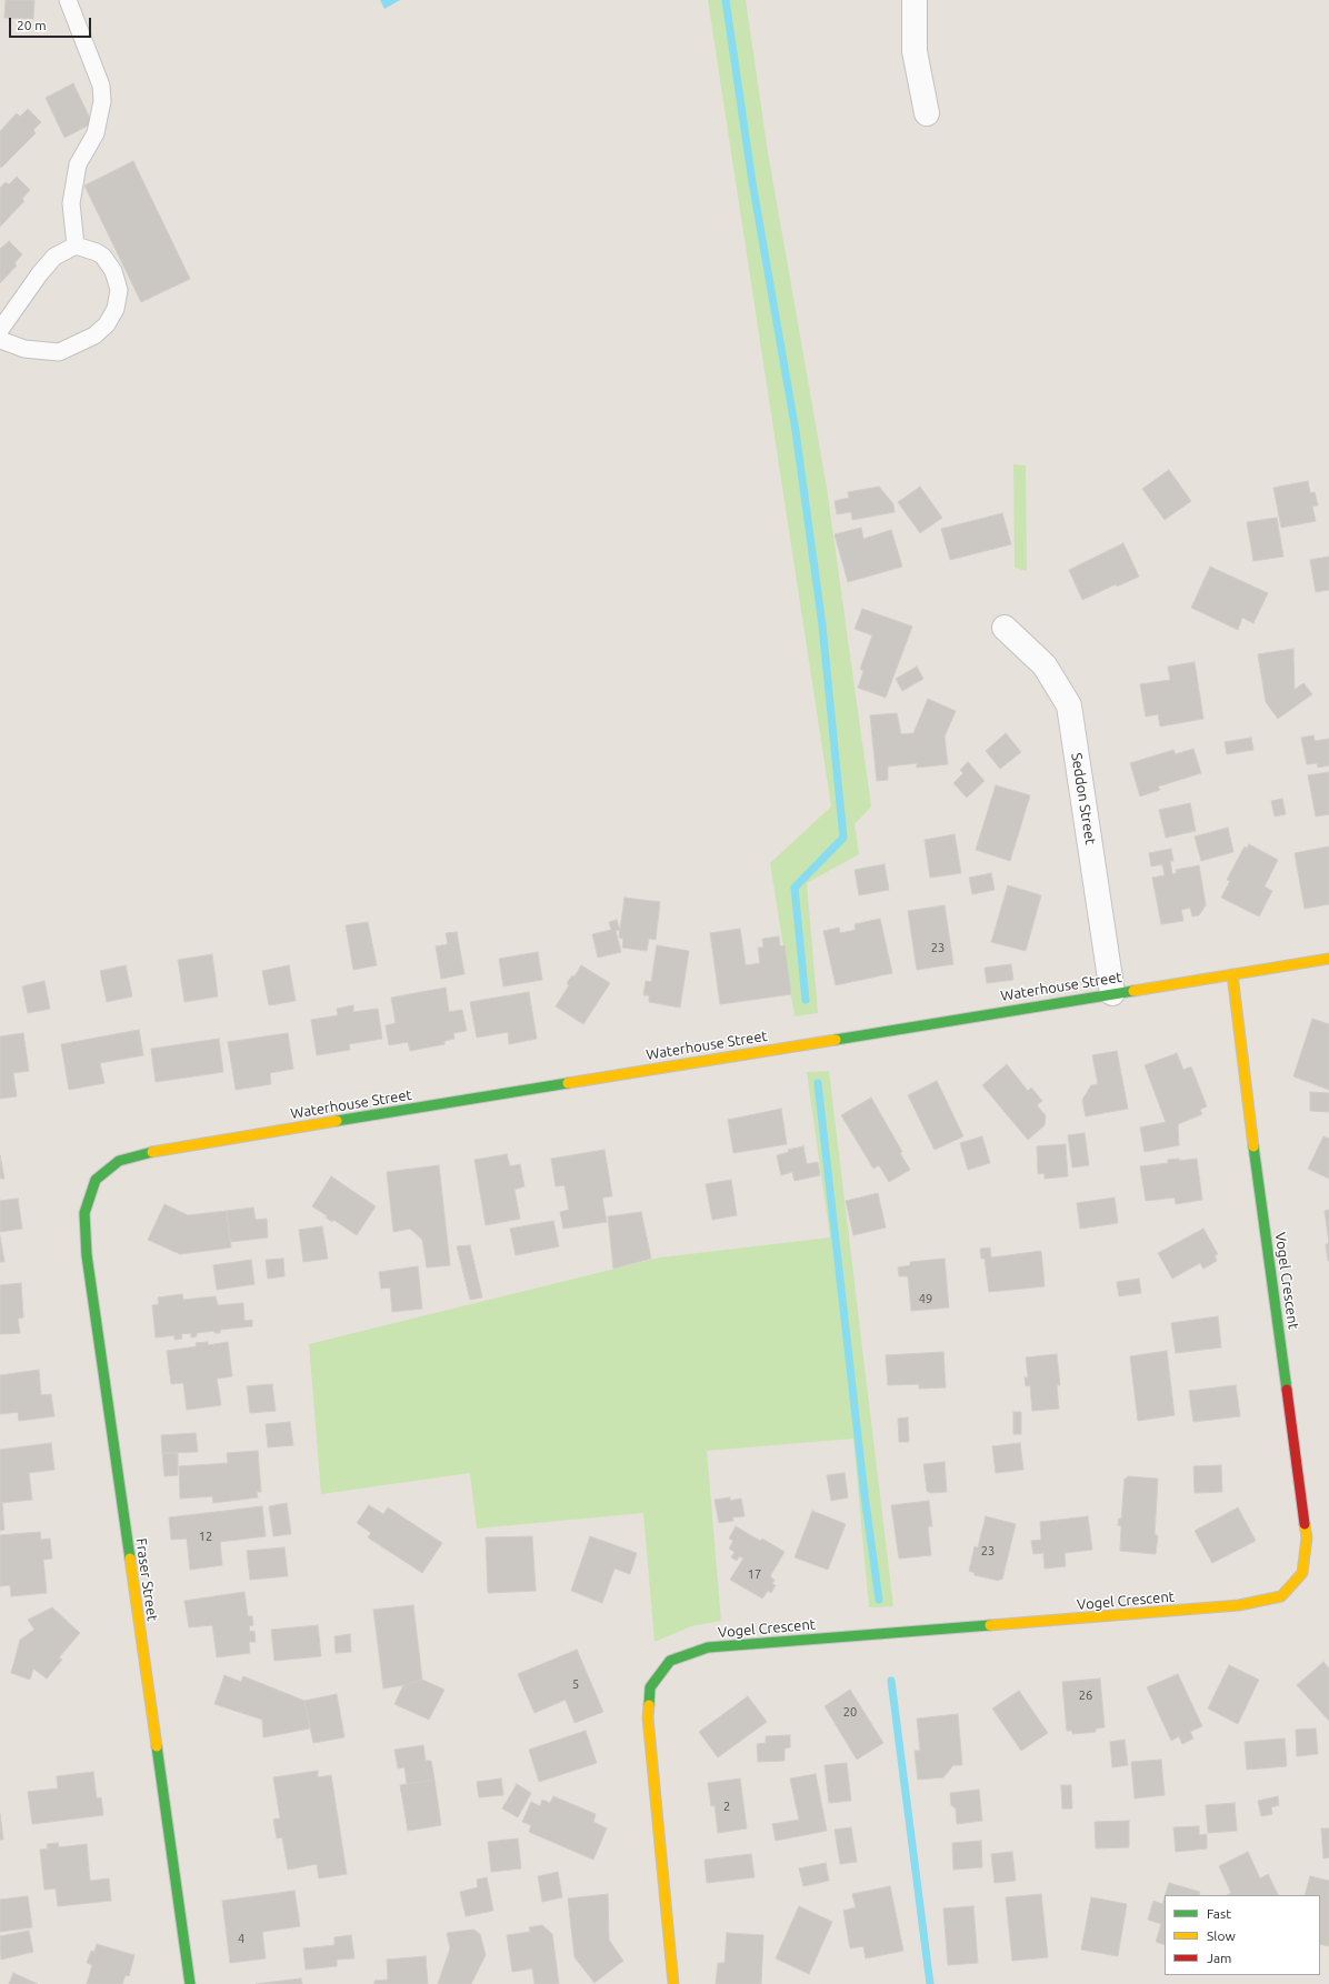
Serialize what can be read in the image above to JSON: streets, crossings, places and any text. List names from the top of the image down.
{
  "streets": {
    "street": [
      "Seddon Street",
      "Waterhouse Street",
      "Vogel Crescent",
      "Fraser Street"
    ]
  },
  "crossings": [
    ["Seddon Street", "Waterhouse Street"],
    ["Waterhouse Street", "Vogel Crescent"],
    ["Waterhouse Street", "Fraser Street"]
  ],
  "house_numbers": [
    "23",
    "49",
    "12",
    "23",
    "17",
    "5",
    "26",
    "20",
    "2",
    "4"
  ],
  "legend": ["Fast", "Slow", "Jam"],
  "scale_bar": "20 m"
}
